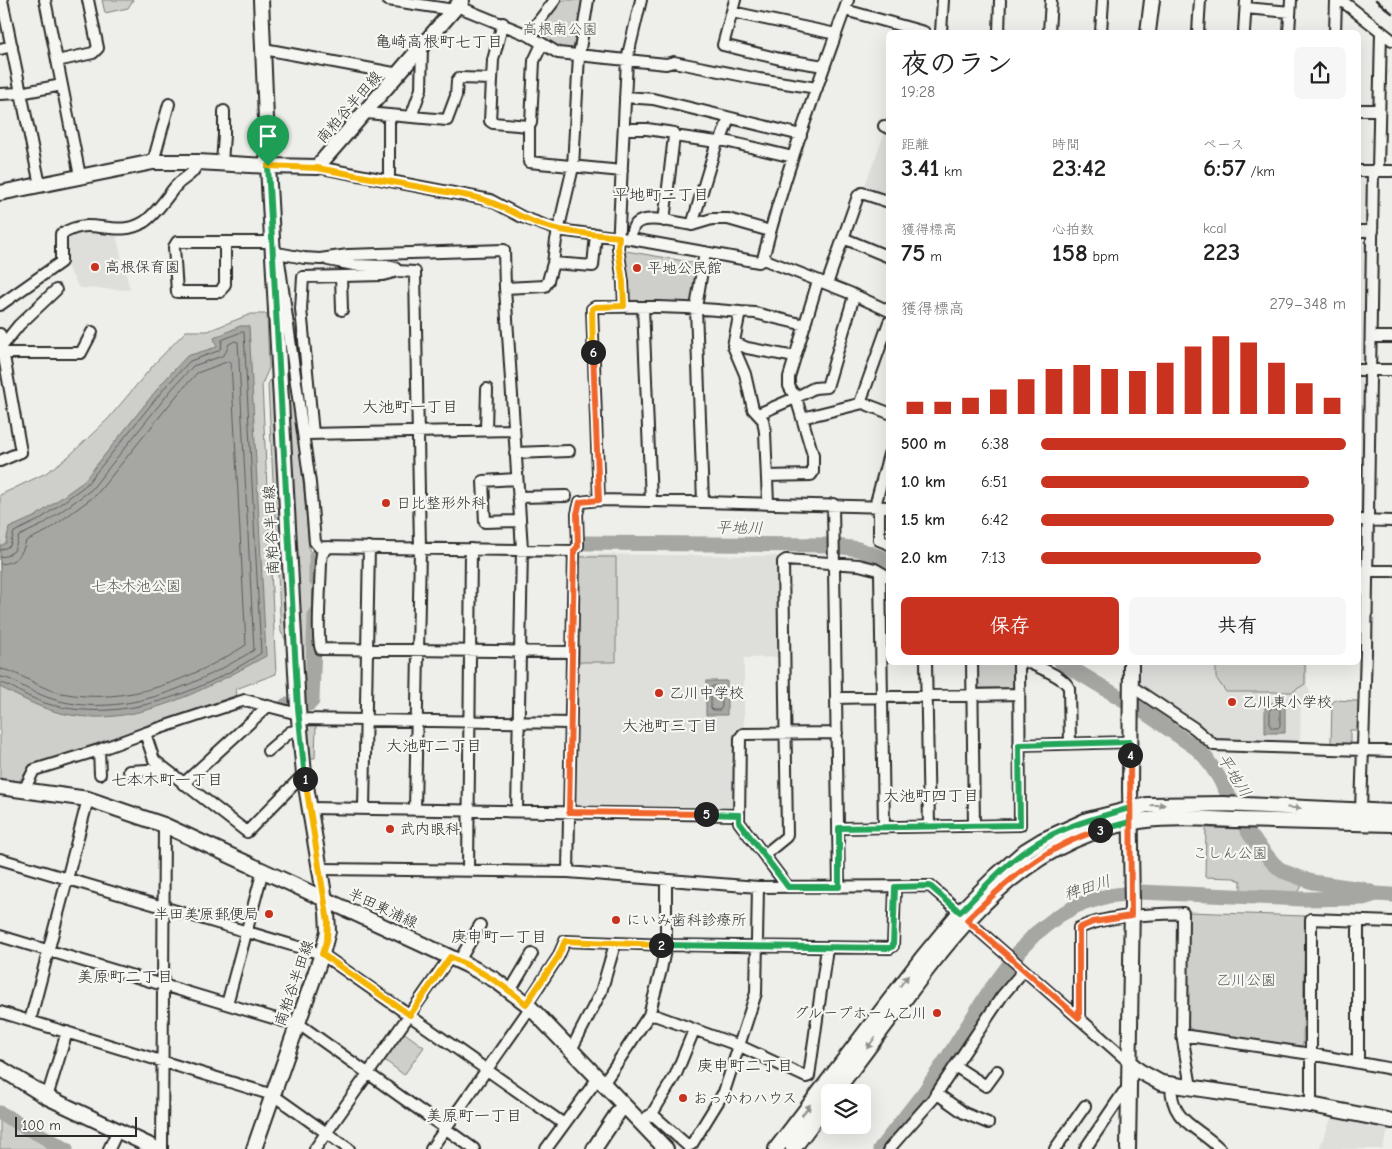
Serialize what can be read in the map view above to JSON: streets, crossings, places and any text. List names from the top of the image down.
{
  "streets": {
    "street": ["南粕谷半田線", "半田東浦線"]
  },
  "crossings": [
    ["南粕谷半田線", "半田東浦線"]
  ],
  "districts": [
    "亀崎高根町七丁目",
    "平地町二丁目",
    "大池町一丁目",
    "大池町三丁目",
    "大池町二丁目",
    "七本木町一丁目",
    "大池町四丁目",
    "庚申町一丁目",
    "美原町二丁目",
    "庚申町二丁目",
    "美原町一丁目"
  ],
  "water": ["平地川", "稗田川"],
  "parks": [
    "高根南公園",
    "七本木池公園",
    "こしん公園",
    "乙川公園"
  ],
  "places": [
    "高根保育園",
    "平地公民館",
    "日比整形外科",
    "乙川中学校",
    "乙川東小学校",
    "武内眼科",
    "半田美原郵便局",
    "にいみ歯科診療所",
    "グループホーム乙川",
    "おっかわハウス"
  ],
  "scale_bar": "100 m",
  "page": {
    "heading": ["夜のラン", "19:28"],
    "stats": [
      ["距離", "3.41 km"],
      ["時間", "23:42"],
      ["ペース", "6:57 /km"],
      ["獲得標高", "75 m"],
      ["心拍数", "158 bpm"],
      ["kcal", "223"]
    ],
    "chart": ["獲得標高", "279–348 m"],
    "pins": [
      "6",
      "4",
      "1",
      "5",
      "3",
      "2"
    ],
    "list": [
      {
        "name": "500 m",
        "note": "6:38"
      },
      {
        "name": "1.0 km",
        "note": "6:51"
      },
      {
        "name": "1.5 km",
        "note": "6:42"
      },
      {
        "name": "2.0 km",
        "note": "7:13"
      }
    ],
    "buttons": ["保存", "共有"],
    "scale": "100 m"
  }
}
